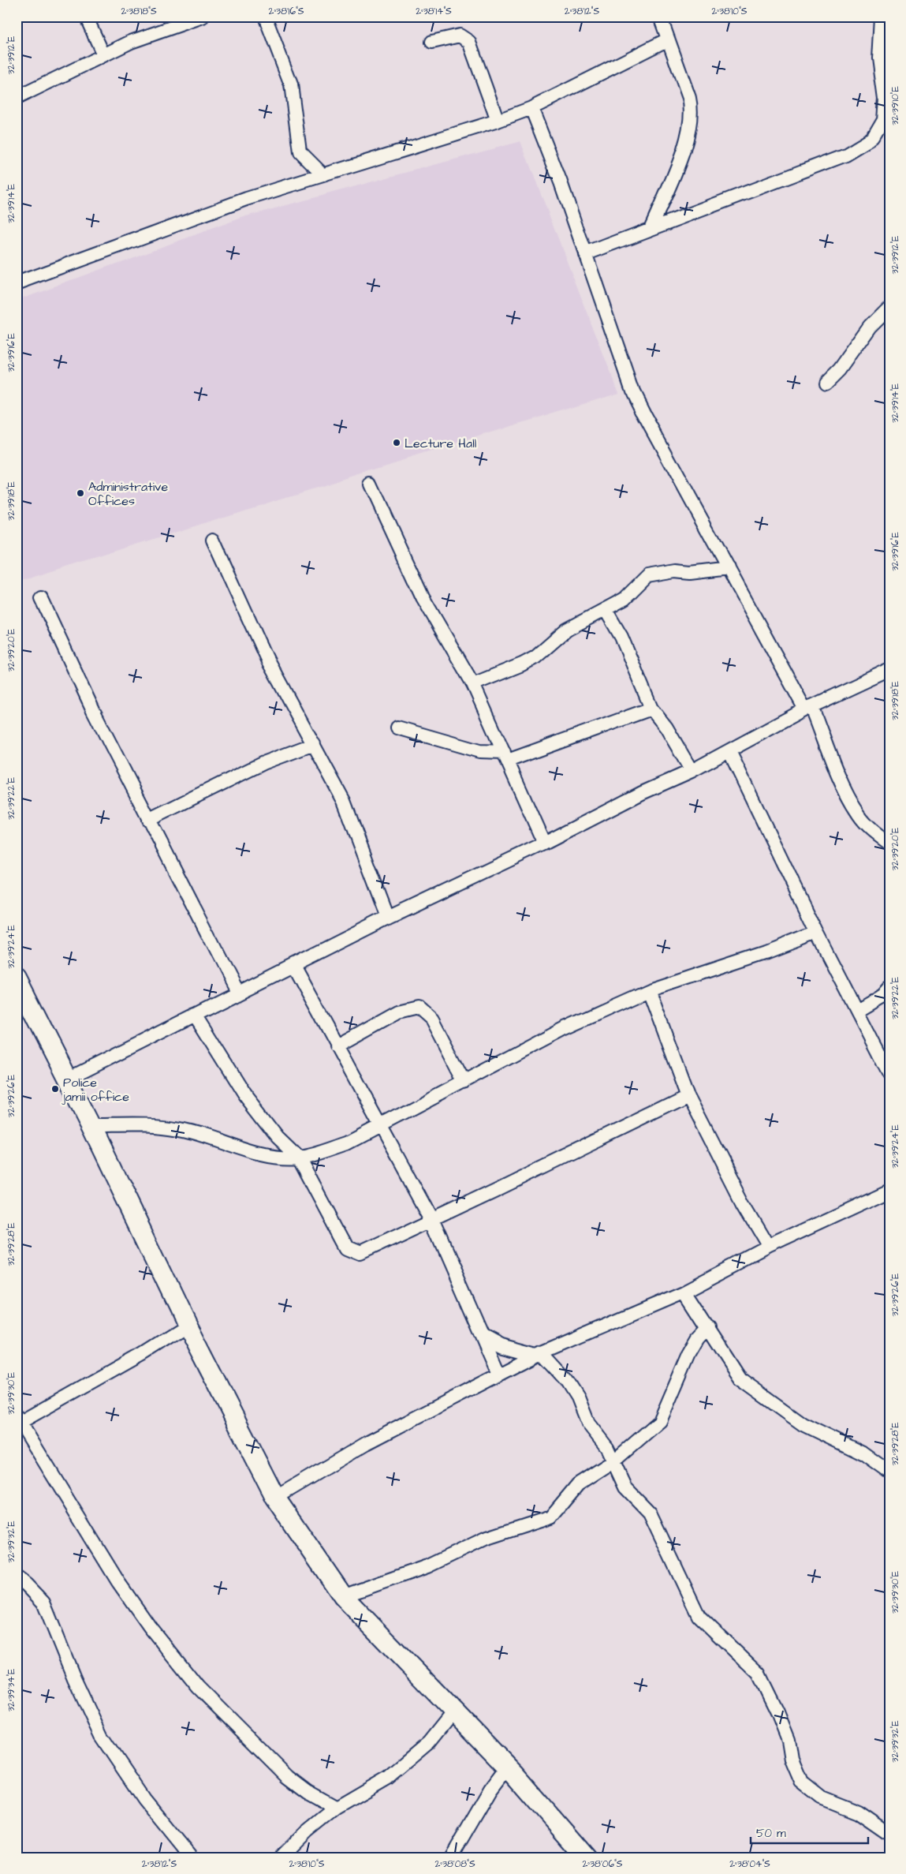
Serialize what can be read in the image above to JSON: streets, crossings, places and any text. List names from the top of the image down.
{
  "places": ["Lecture Hall", "Administrative Offices", "Police jamii office"],
  "scale_bar": "50 m",
  "coordinates": [
    "2°38'18\"S",
    "2°38'16\"S",
    "2°38'14\"S",
    "2°38'12\"S",
    "2°38'10\"S",
    "32°39'12\"E",
    "32°39'10\"E",
    "32°39'14\"E",
    "32°39'16\"E",
    "32°39'18\"E",
    "32°39'20\"E",
    "32°39'22\"E",
    "32°39'24\"E",
    "32°39'26\"E",
    "32°39'28\"E",
    "32°39'30\"E",
    "32°39'32\"E",
    "32°39'34\"E",
    "2°38'08\"S",
    "2°38'06\"S",
    "2°38'04\"S"
  ]
}
